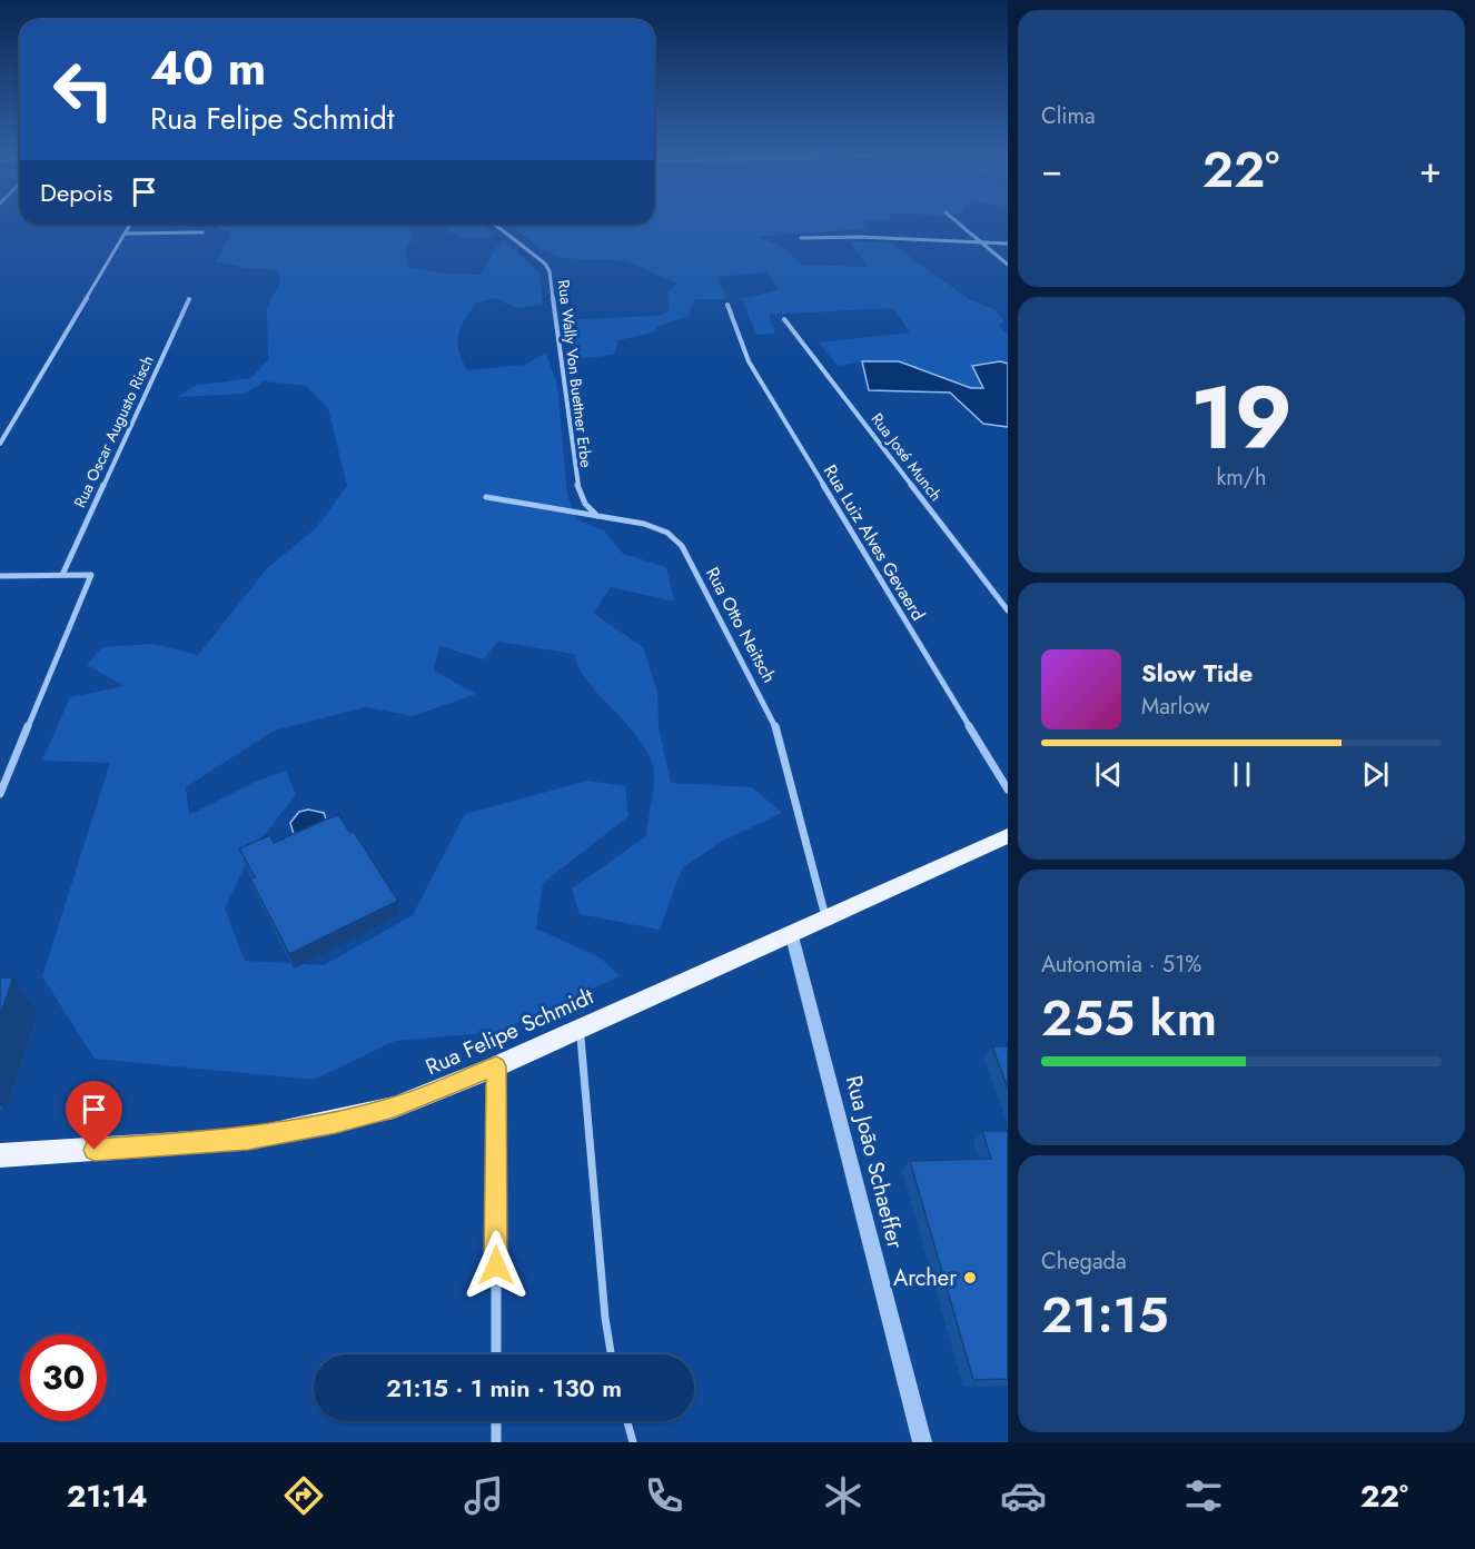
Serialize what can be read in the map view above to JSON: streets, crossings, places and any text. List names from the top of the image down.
{
  "streets": {
    "main road": ["Rua Felipe Schmidt"],
    "street": [
      "Rua Wally Von Buettner Erbe",
      "Rua Oscar Augusto Risch",
      "Rua José Munch",
      "Rua Luiz Alves Gevaerd",
      "Rua Otto Neitsch",
      "Rua João Schaeffer"
    ]
  },
  "crossings": [
    ["Rua Wally Von Buettner Erbe", "Rua Otto Neitsch"],
    ["Rua Otto Neitsch", "Rua Felipe Schmidt"],
    ["Rua Felipe Schmidt", "Rua João Schaeffer"]
  ],
  "places": ["Archer"],
  "page": {
    "tile": [
      "Clima",
      ["19", "km/h"],
      ["Autonomia · 51%", "255 km"],
      ["Chegada", "21:15"]
    ],
    "turn": ["40 m", "Rua Felipe Schmidt"],
    "heat": ["−", "22°", "+"],
    "then": "Depois",
    "song": ["Slow Tide", "Marlow"],
    "limit": "30",
    "trip": "21:15 · 1 min · 130 m",
    "tabs": ["21:14", "22°"]
  }
}
